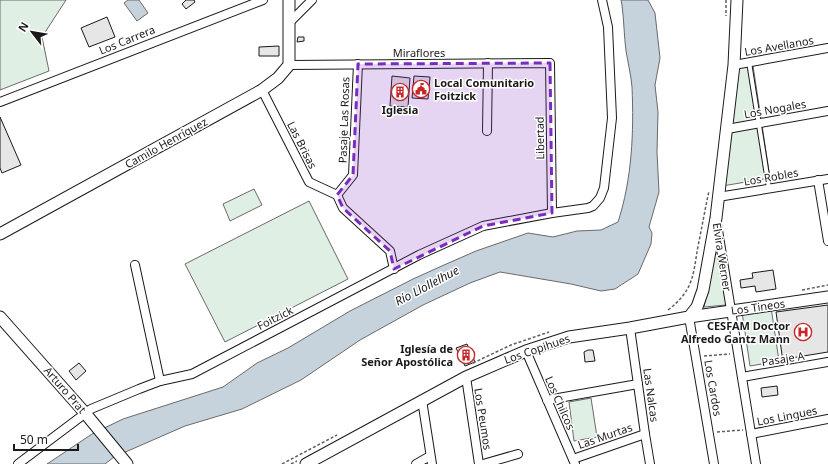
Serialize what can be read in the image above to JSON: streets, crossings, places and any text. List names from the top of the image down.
{
  "streets": {
    "main road": [
      "Camilo Henríquez",
      "Elvira Werner",
      "Los Tineos",
      "Los Copihues",
      "Arturo Prat"
    ],
    "street": [
      "Los Carrera",
      "Los Avellanos",
      "Miraflores",
      "Los Nogales",
      "Pasaje Las Rosas",
      "Libertad",
      "Las Brisas",
      "Los Robles",
      "Foitzick",
      "Pasaje A",
      "Los Cardos",
      "Las Nalcas",
      "Los Chilcos",
      "Los Lingues",
      "Los Peumos",
      "Las Murtas"
    ]
  },
  "crossings": [
    ["Los Avellanos", "Elvira Werner"],
    ["Miraflores", "Pasaje Las Rosas"],
    ["Miraflores", "Libertad"],
    ["Miraflores", "Camilo Henríquez"],
    ["Los Nogales", "Elvira Werner"],
    ["Pasaje Las Rosas", "Las Brisas"],
    ["Libertad", "Foitzick"],
    ["Camilo Henríquez", "Las Brisas"],
    ["Los Robles", "Elvira Werner"],
    ["Elvira Werner", "Los Tineos"],
    ["Elvira Werner", "Pasaje A"],
    ["Elvira Werner", "Los Lingues"],
    ["Los Tineos", "Los Copihues"],
    ["Los Tineos", "Los Cardos"],
    ["Foitzick", "Arturo Prat"],
    ["Los Copihues", "Los Cardos"],
    ["Los Copihues", "Las Nalcas"],
    ["Los Copihues", "Los Chilcos"],
    ["Los Copihues", "Los Peumos"],
    ["Las Nalcas", "Las Murtas"],
    ["Los Chilcos", "Las Murtas"]
  ],
  "water": ["Río Llollelhue"],
  "places": {
    "public building": ["Local Comunitario Foitzick"],
    "building": ["Iglesia", "Iglesía de Señor Apostólica"],
    "hospital": ["CESFAM Doctor Alfredo Gantz Mann"]
  },
  "scale_bar": "50 m",
  "north": "top left"
}
